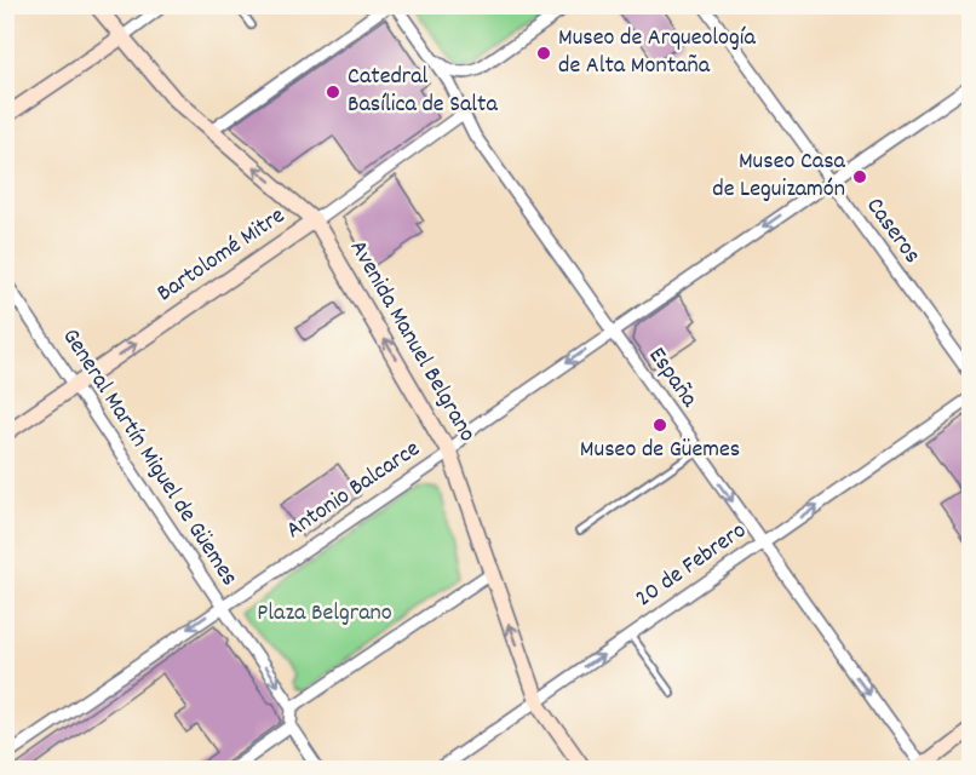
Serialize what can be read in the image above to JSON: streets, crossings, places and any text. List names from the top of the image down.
{
  "streets": {
    "main road": ["Bartolomé Mitre", "Avenida Manuel Belgrano"],
    "street": [
      "Caseros",
      "España",
      "General Martín Miguel de Güemes",
      "Antonio Balcarce",
      "20 de Febrero"
    ]
  },
  "crossings": [
    ["Caseros", "Antonio Balcarce"],
    ["Bartolomé Mitre", "Avenida Manuel Belgrano"],
    ["Bartolomé Mitre", "España"],
    ["Bartolomé Mitre", "General Martín Miguel de Güemes"],
    ["Avenida Manuel Belgrano", "Antonio Balcarce"],
    ["Avenida Manuel Belgrano", "20 de Febrero"],
    ["España", "Antonio Balcarce"],
    ["España", "20 de Febrero"],
    ["General Martín Miguel de Güemes", "Antonio Balcarce"]
  ],
  "one_way": [
    "Bartolomé Mitre",
    "Avenida Manuel Belgrano",
    "España",
    "Antonio Balcarce",
    "20 de Febrero"
  ],
  "parks": ["Plaza Belgrano"],
  "places": [
    "Museo de Arqueología de Alta Montaña",
    "Catedral Basílica de Salta",
    "Museo Casa de Leguizamón",
    "Museo de Güemes"
  ]
}
